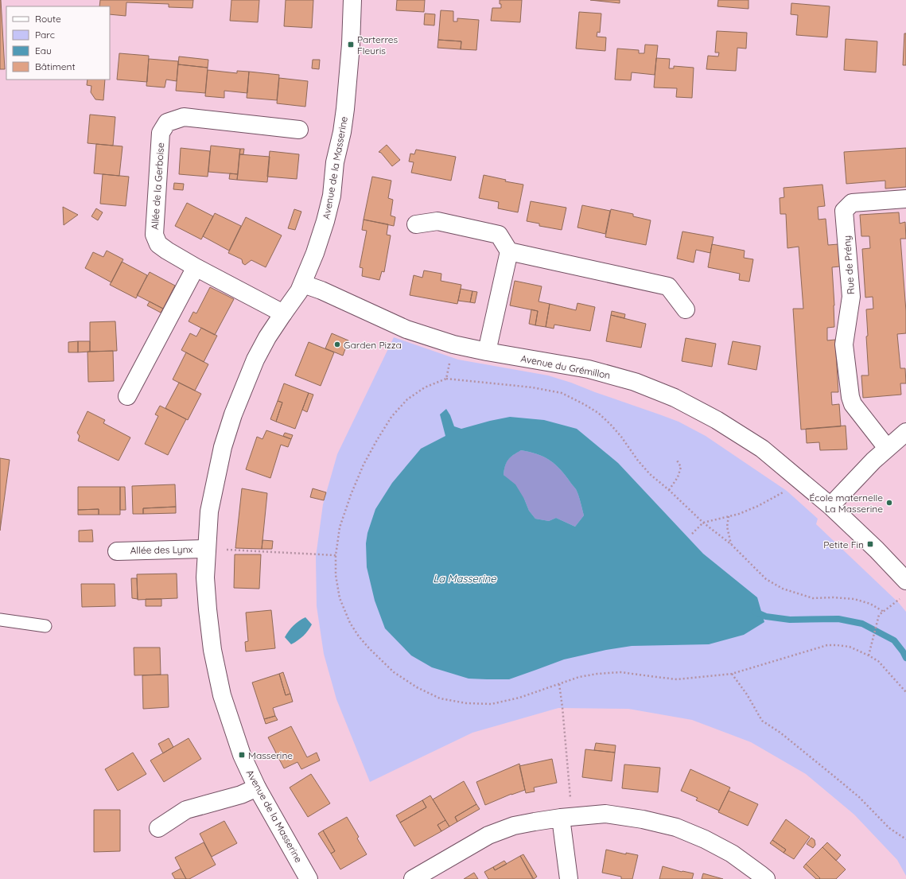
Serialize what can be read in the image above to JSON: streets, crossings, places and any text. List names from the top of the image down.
{
  "streets": {
    "street": [
      "Avenue de la Masserine",
      "Allée de la Gerboise",
      "Rue de Prény",
      "Avenue du Grémillon",
      "Allée des Lynx"
    ]
  },
  "crossings": [
    ["Avenue de la Masserine", "Allée de la Gerboise"],
    ["Avenue de la Masserine", "Avenue du Grémillon"],
    ["Avenue de la Masserine", "Allée des Lynx"]
  ],
  "water": ["La Masserine"],
  "places": {
    "transit": ["Parterres Fleuris", "Petite Fin", "Masserine"],
    "other": ["Garden Pizza", "École maternelle La Masserine"]
  },
  "legend": [
    "Route",
    "Parc",
    "Eau",
    "Bâtiment"
  ]
}
